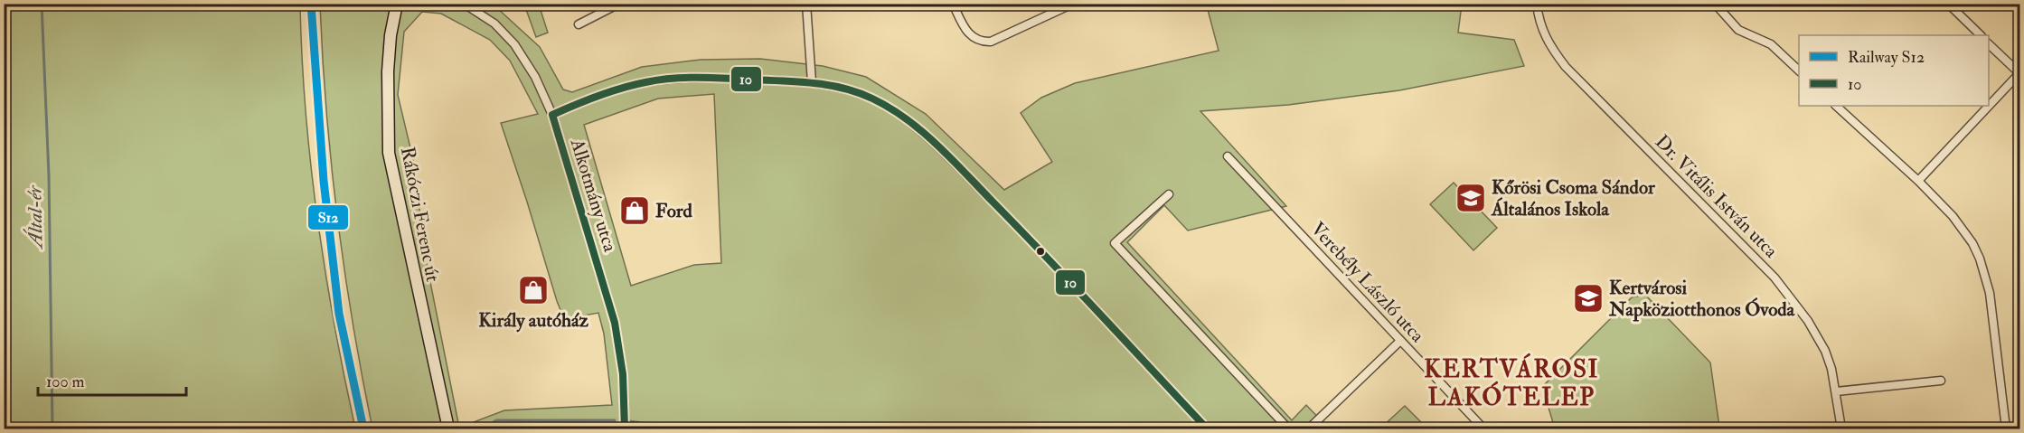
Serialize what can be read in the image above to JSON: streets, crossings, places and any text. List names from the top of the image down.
{
  "streets": {
    "main road": ["Rákóczi Ferenc út"],
    "street": ["Alkotmány utca", "Dr. Vitális István utca", "Verebély László utca"]
  },
  "districts": ["KERTVÁROSI LAKÓTELEP"],
  "water": ["Által-ér"],
  "places": {
    "school or university": ["Kőrösi Csoma Sándor Általános Iskola", "Kertvárosi Napköziotthonos Óvoda"],
    "shop": ["Ford", "Király autóház"]
  },
  "lines": ["rail line S12", "transit line 10"],
  "legend": ["Railway S12", "10"],
  "scale_bar": "100 m"
}
